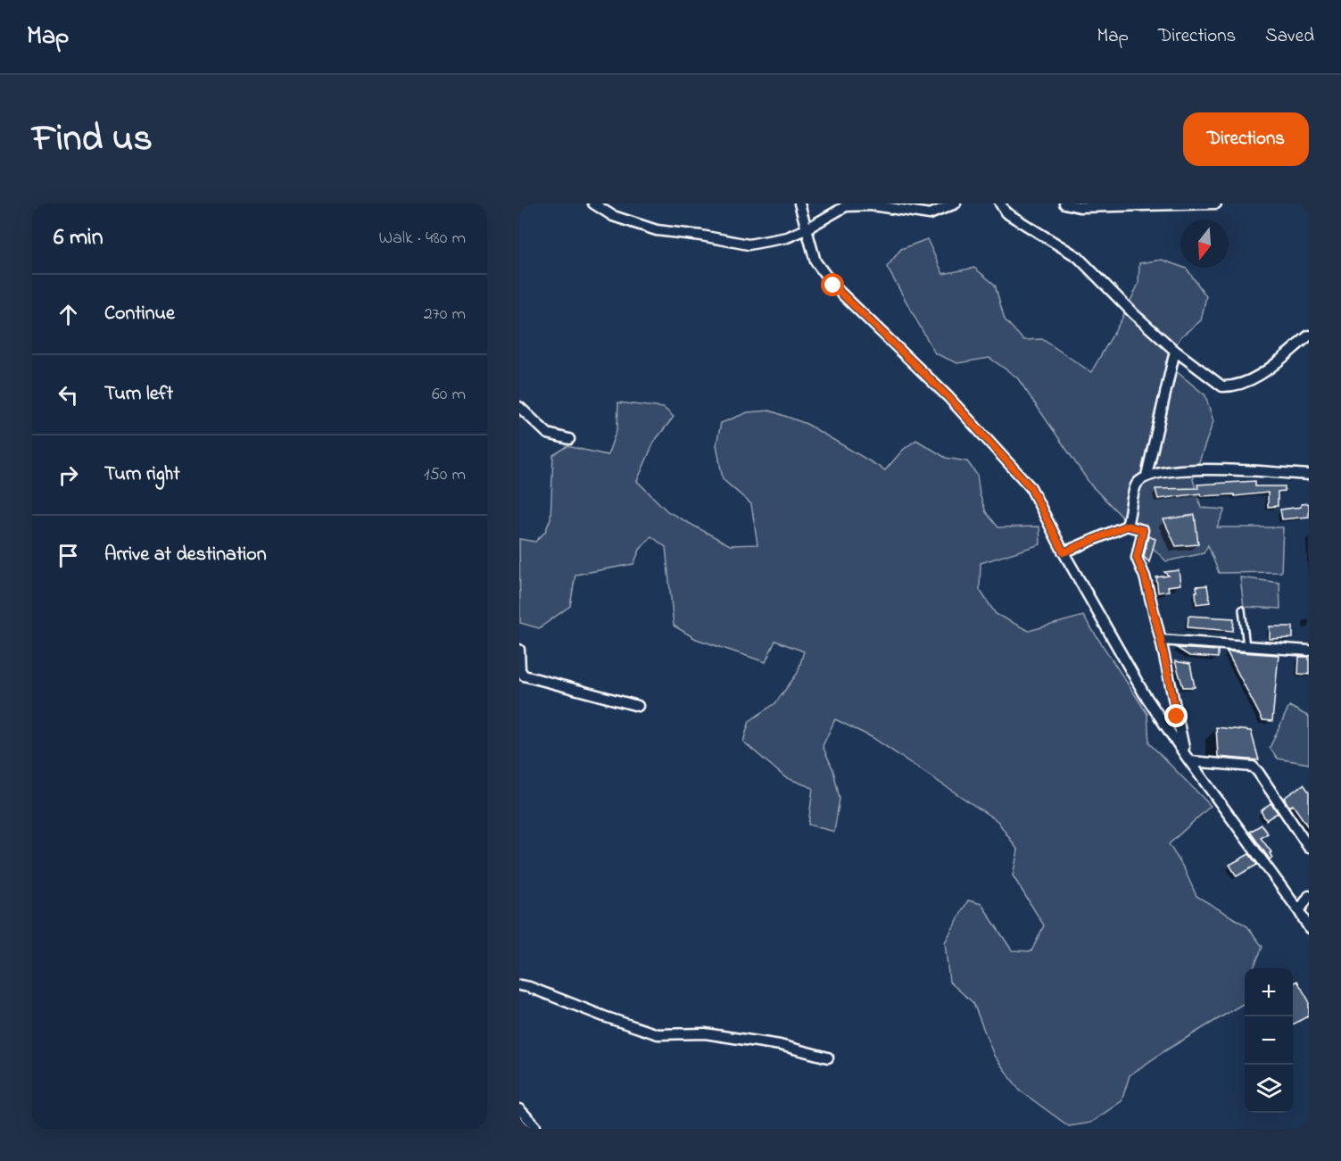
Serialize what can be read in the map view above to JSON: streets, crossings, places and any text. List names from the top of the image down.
{
  "north": "bottom",
  "page": {
    "header": "Map",
    "nav": ["Map", "Directions", "Saved"],
    "title": "Find us",
    "buttons": "Directions",
    "heading": ["6 min", "Walk · 480 m"],
    "list": [
      ["Continue", "270 m"],
      ["Turn left", "60 m"],
      ["Turn right", "150 m"],
      "Arrive at destination"
    ],
    "map_buttons": ["+", "−"]
  }
}
